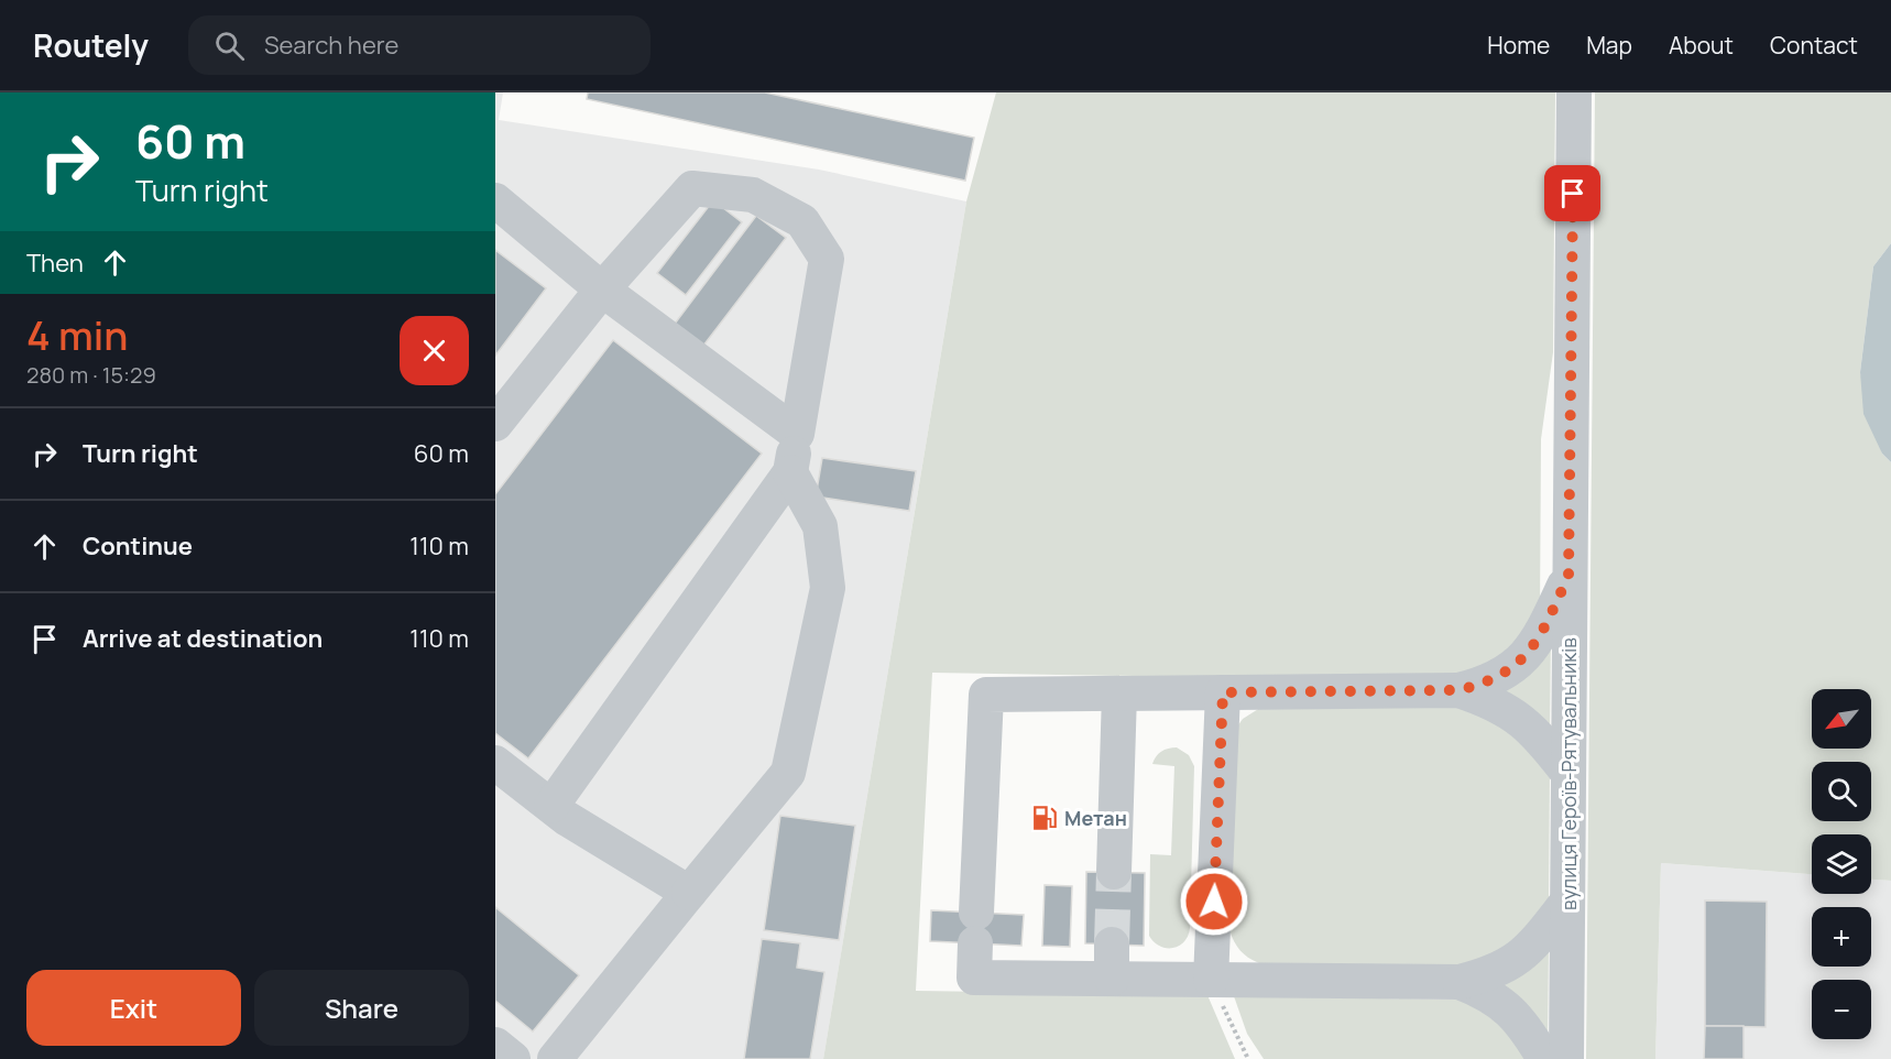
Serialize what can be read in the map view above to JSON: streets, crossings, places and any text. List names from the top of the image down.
{
  "streets": {
    "street": ["вулиця Героїв-Рятувальників"]
  },
  "places": {
    "fuel station": ["Метан"]
  },
  "north": "bottom left",
  "page": {
    "header": "Routely",
    "search": "Search here",
    "nav": [
      "Home",
      "Map",
      "About",
      "Contact"
    ],
    "turn": ["60 m", "Turn right"],
    "then": "Then",
    "heading": ["4 min", "280 m · 15:29"],
    "list": [
      {
        "name": "Turn right",
        "value": "60 m"
      },
      {
        "name": "Continue",
        "value": "110 m"
      },
      {
        "name": "Arrive at destination",
        "value": "110 m"
      }
    ],
    "map_buttons": ["+", "−"],
    "buttons": ["Exit", "Share"]
  }
}
